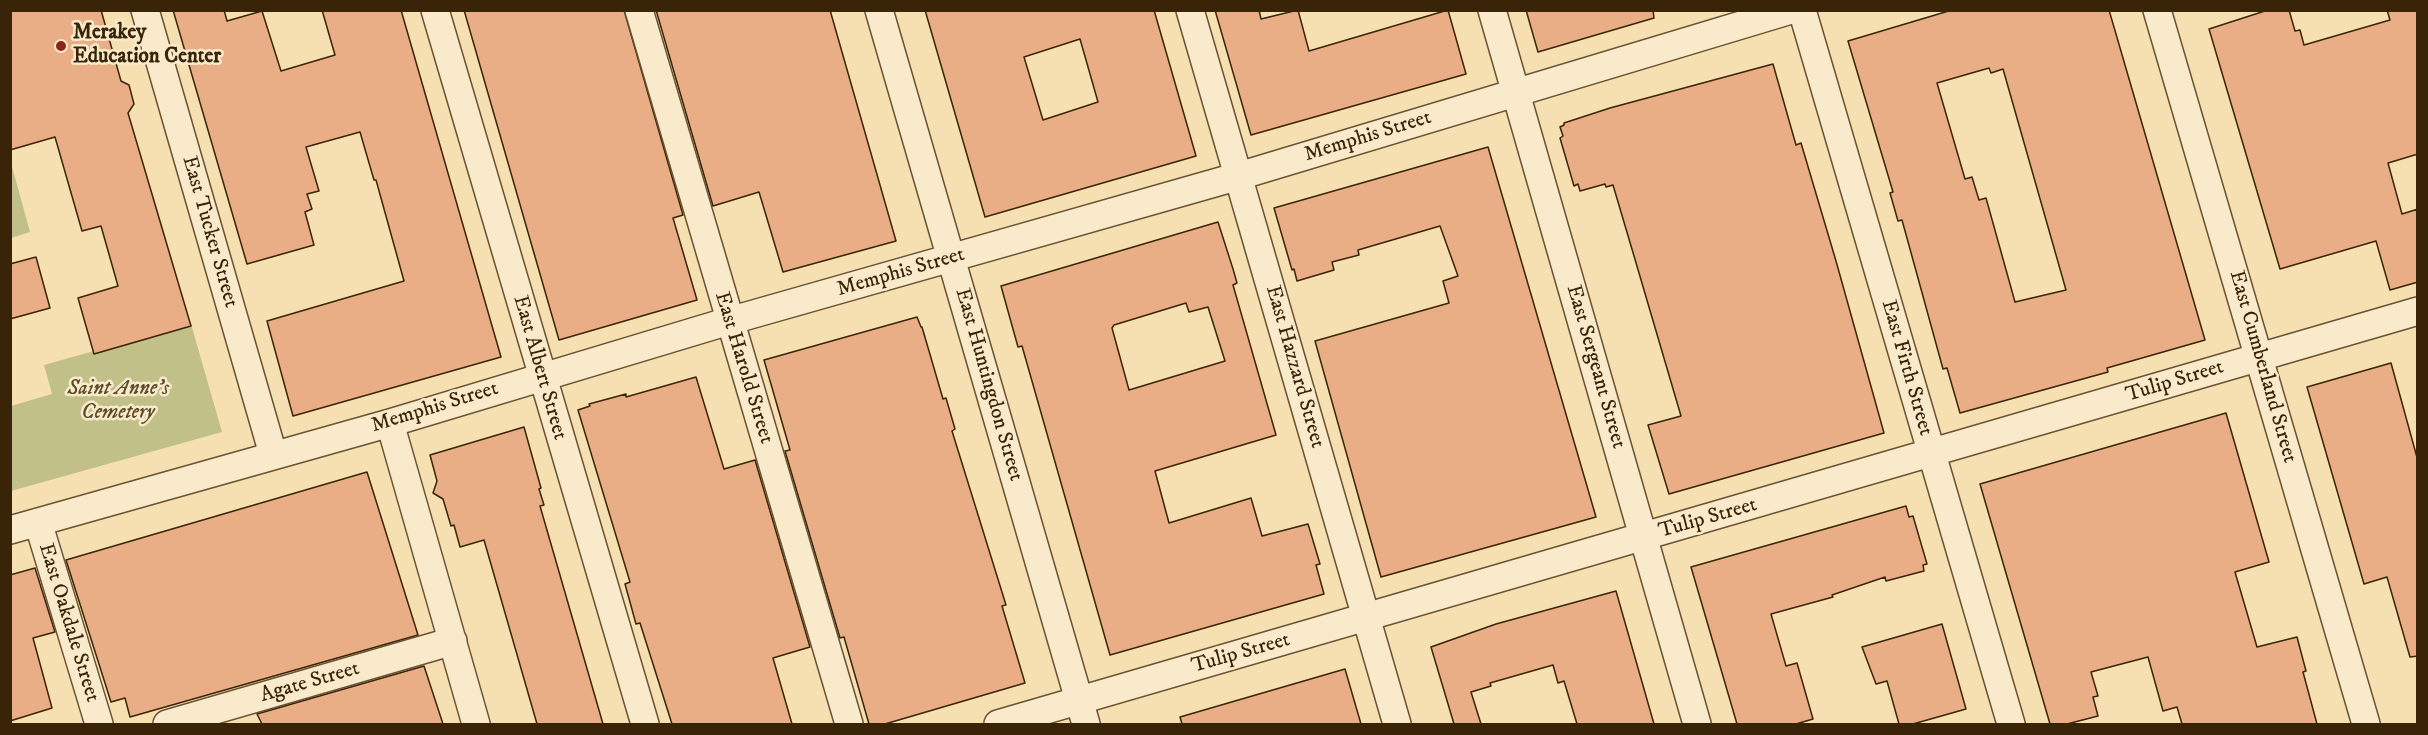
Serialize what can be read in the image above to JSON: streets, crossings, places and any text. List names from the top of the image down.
{
  "streets": {
    "street": [
      "Memphis Street",
      "East Tucker Street",
      "East Hazzard Street",
      "East Sergeant Street",
      "East Cumberland Street",
      "East Albert Street",
      "East Harold Street",
      "East Firth Street",
      "Tulip Street",
      "East Huntingdon Street",
      "East Oakdale Street",
      "Agate Street"
    ]
  },
  "crossings": [
    ["Memphis Street", "East Tucker Street"],
    ["Memphis Street", "East Hazzard Street"],
    ["Memphis Street", "East Sergeant Street"],
    ["Memphis Street", "East Albert Street"],
    ["Memphis Street", "East Harold Street"],
    ["Memphis Street", "East Huntingdon Street"],
    ["Memphis Street", "East Oakdale Street"],
    ["East Hazzard Street", "Tulip Street"],
    ["East Sergeant Street", "Tulip Street"],
    ["East Cumberland Street", "Tulip Street"],
    ["East Firth Street", "Tulip Street"],
    ["Tulip Street", "East Huntingdon Street"]
  ],
  "parks": ["Saint Anne's Cemetery"],
  "places": ["Merakey Education Center"]
}
